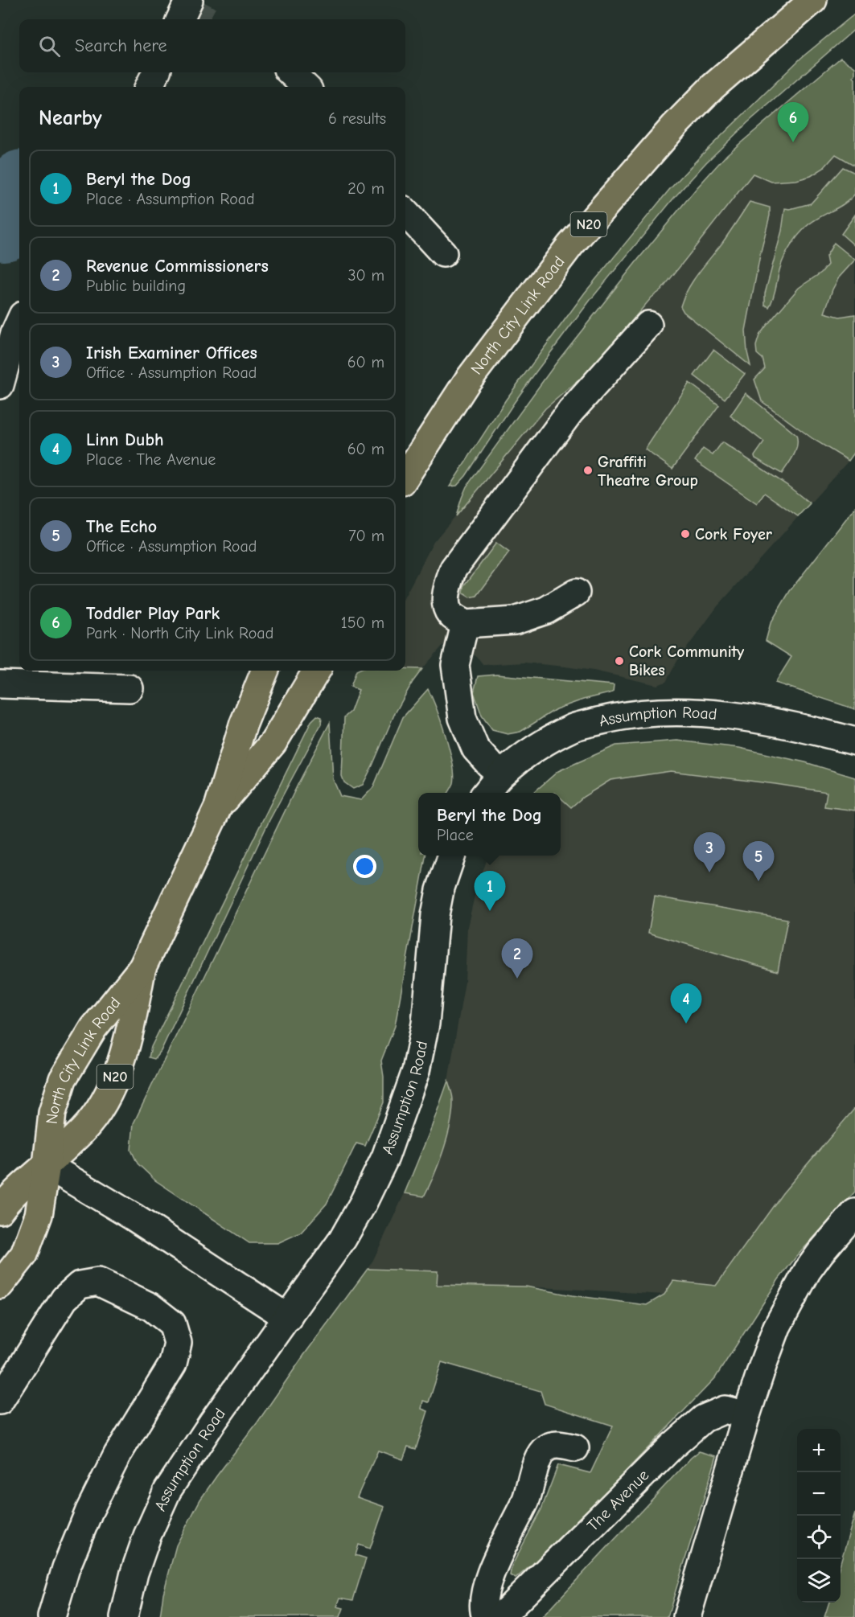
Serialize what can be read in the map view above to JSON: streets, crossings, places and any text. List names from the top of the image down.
{
  "streets": {
    "highway": ["N20", "North City Link Road"],
    "street": ["Assumption Road", "The Avenue"]
  },
  "places": ["Graffiti Theatre Group", "Cork Foyer", "Cork Community Bikes"],
  "page": {
    "search": "Search here",
    "heading": ["Nearby", "6 results"],
    "pins": [
      "6",
      "3",
      "5",
      "1",
      "2",
      "4"
    ],
    "list": [
      {
        "mark": "1",
        "name": "Beryl the Dog",
        "note": "Place · Assumption Road",
        "value": "20 m"
      },
      {
        "mark": "2",
        "name": "Revenue Commissioners",
        "note": "Public building",
        "value": "30 m"
      },
      {
        "mark": "3",
        "name": "Irish Examiner Offices",
        "note": "Office · Assumption Road",
        "value": "60 m"
      },
      {
        "mark": "4",
        "name": "Linn Dubh",
        "note": "Place · The Avenue",
        "value": "60 m"
      },
      {
        "mark": "5",
        "name": "The Echo",
        "note": "Office · Assumption Road",
        "value": "70 m"
      },
      {
        "mark": "6",
        "name": "Toddler Play Park",
        "note": "Park · North City Link Road",
        "value": "150 m"
      }
    ],
    "popup": ["Beryl the Dog", "Place"],
    "map_buttons": ["+", "−"]
  }
}
